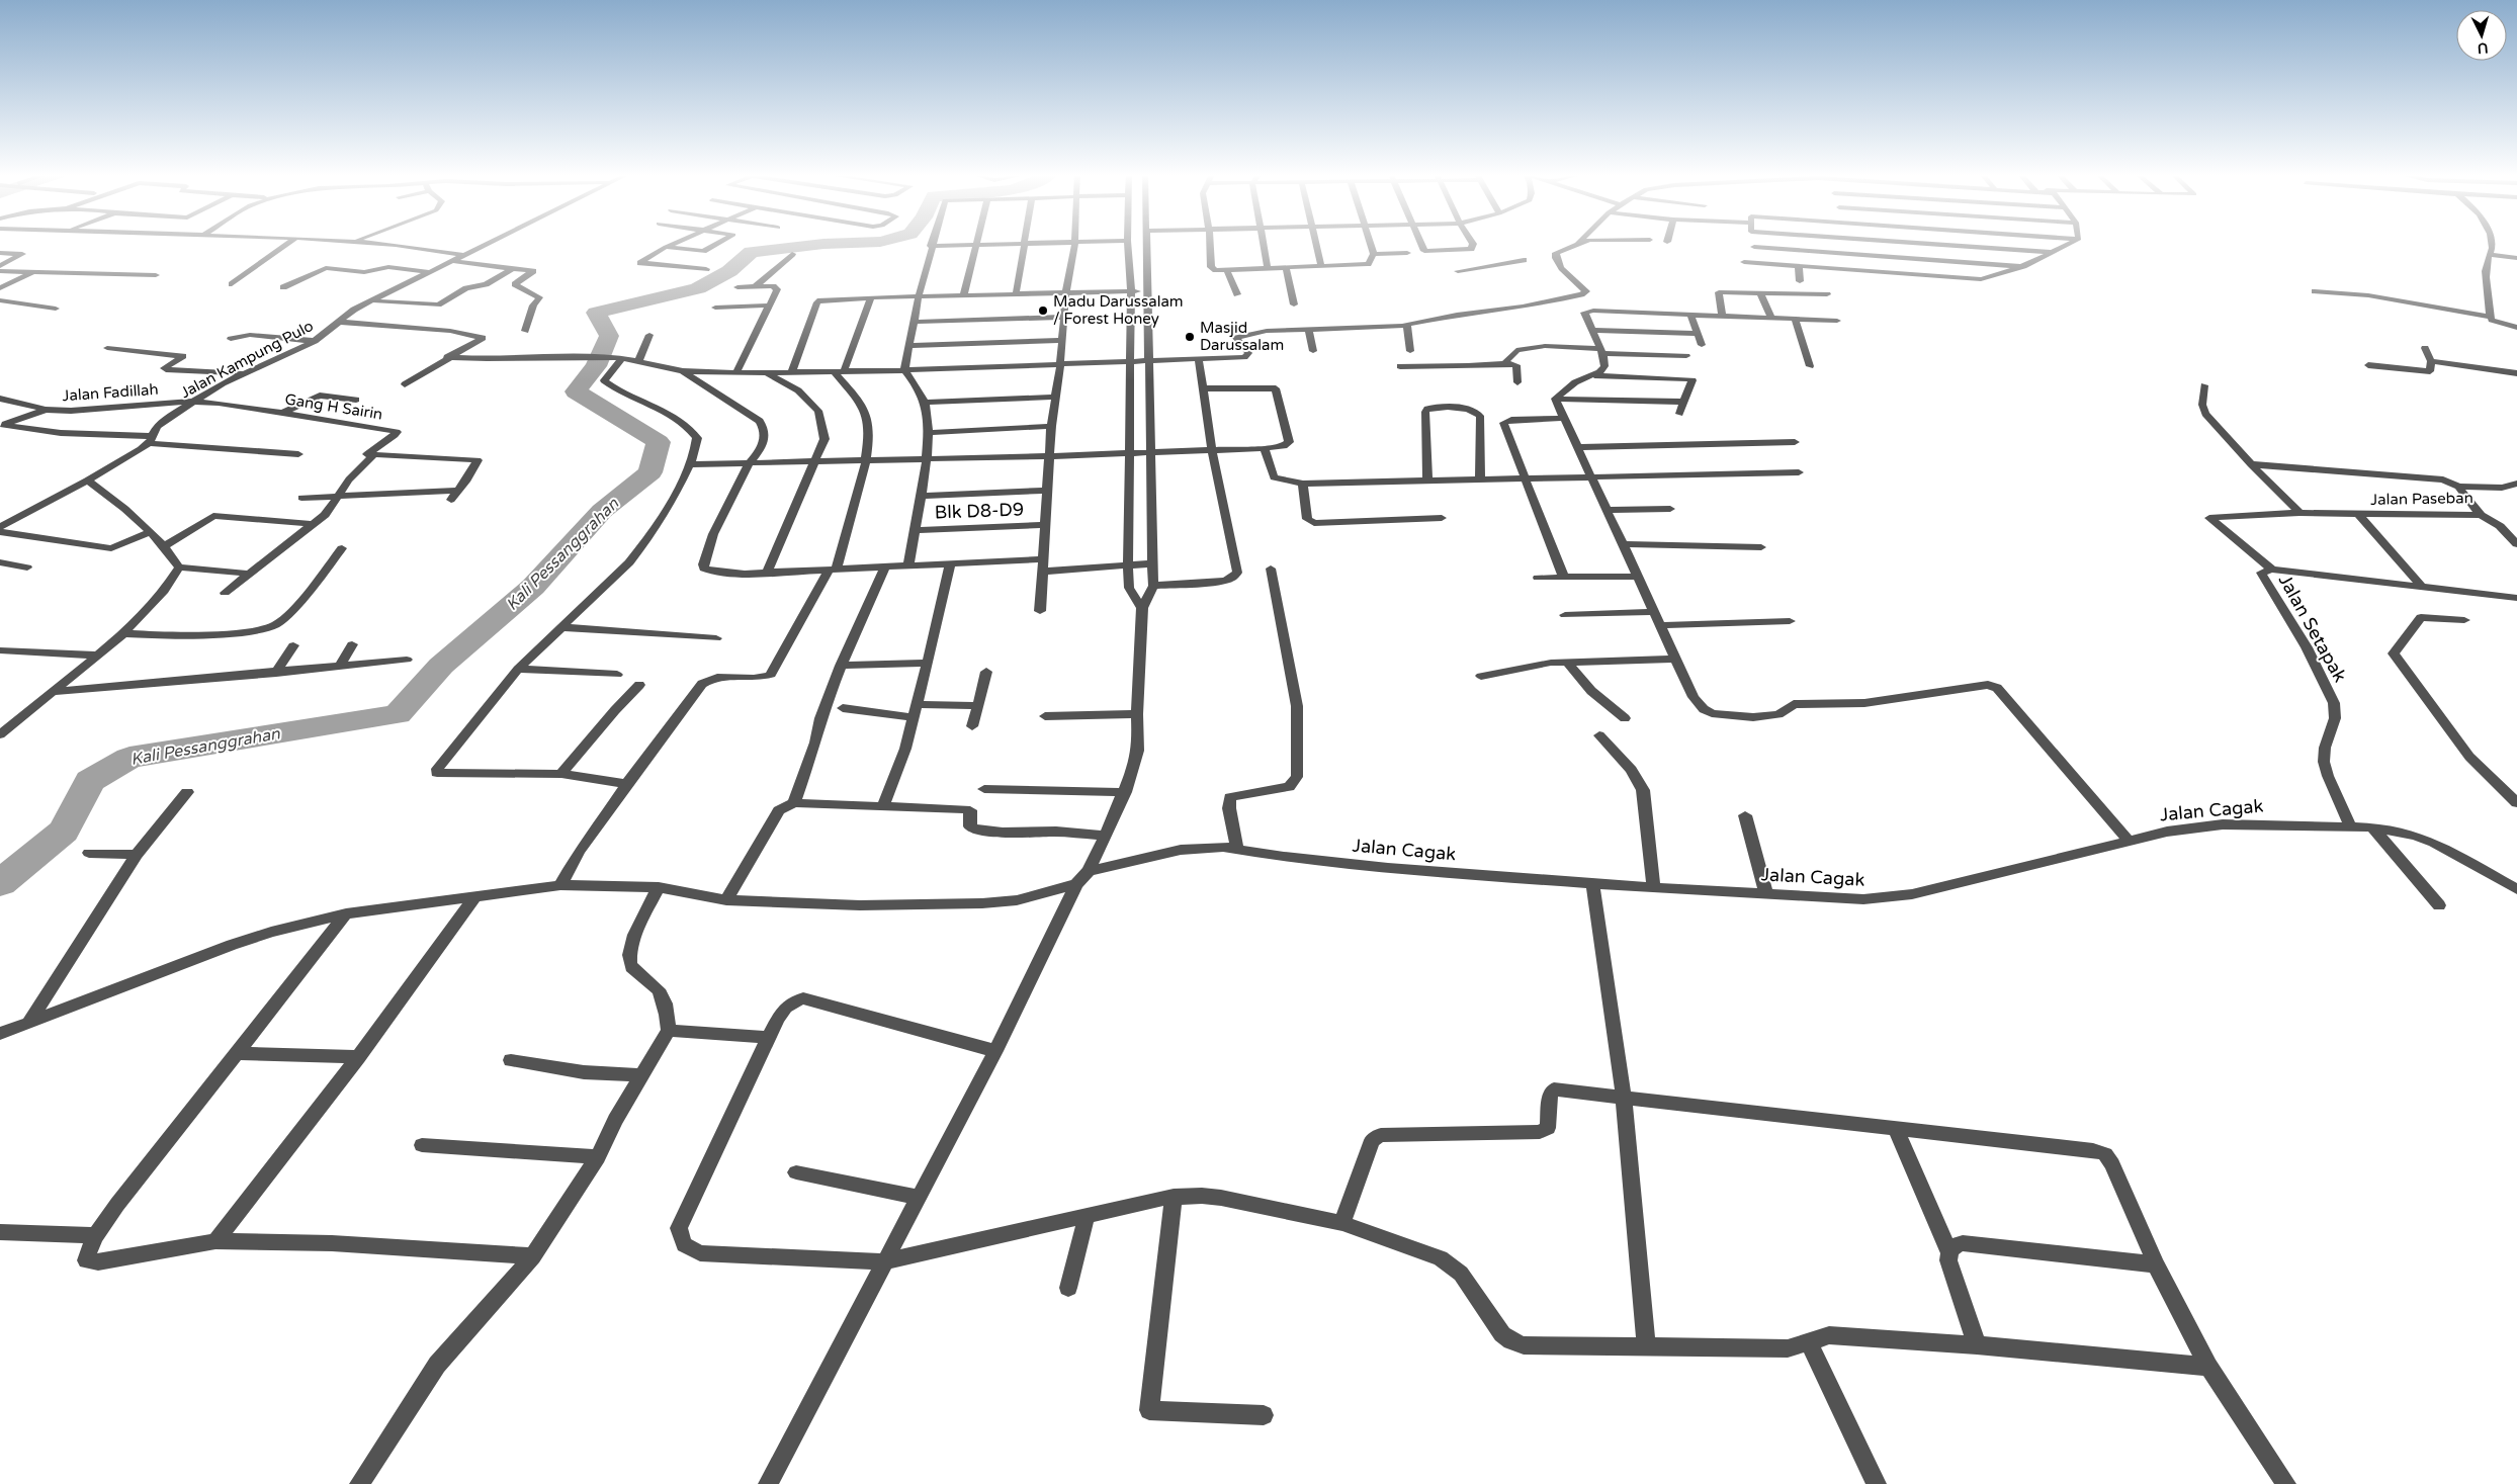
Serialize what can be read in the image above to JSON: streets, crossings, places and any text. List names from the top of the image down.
{
  "streets": {
    "street": [
      "Jalan Kampung Pulo",
      "Jalan Fadillah",
      "Gang H Sairin",
      "Jalan Paseban",
      "Blk D8-D9",
      "Jalan Setapak",
      "Jalan Cagak"
    ]
  },
  "crossings": [
    ["Jalan Kampung Pulo", "Jalan Fadillah"],
    ["Jalan Kampung Pulo", "Gang H Sairin"],
    ["Jalan Fadillah", "Gang H Sairin"],
    ["Jalan Paseban", "Jalan Setapak"],
    ["Jalan Setapak", "Jalan Cagak"]
  ],
  "water": ["Kali Pessanggrahan"],
  "places": ["Madu Darussalam / Forest Honey", "Masjid Darussalam"],
  "north": "bottom"
}
